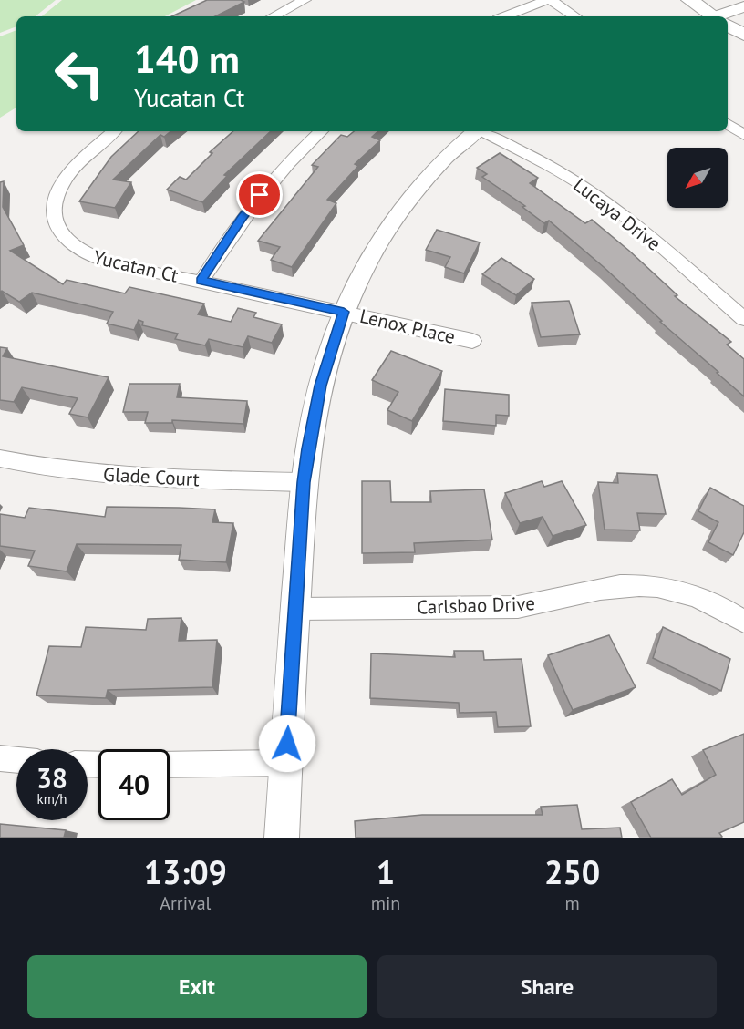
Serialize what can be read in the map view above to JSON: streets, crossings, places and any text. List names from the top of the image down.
{
  "streets": {
    "street": [
      "Lucaya Drive",
      "Yucatan Ct",
      "Lenox Place",
      "Glade Court",
      "Carlsbao Drive"
    ]
  },
  "crossings": [
    ["Yucatan Ct", "Lenox Place"]
  ],
  "north": "bottom left",
  "page": {
    "turn": ["140 m", "Yucatan Ct"],
    "speed": "38 km/h",
    "limit": "40",
    "eta": [
      "13:09",
      "Arrival",
      "1",
      "min",
      "250",
      "m"
    ],
    "buttons": ["Exit", "Share"]
  }
}
